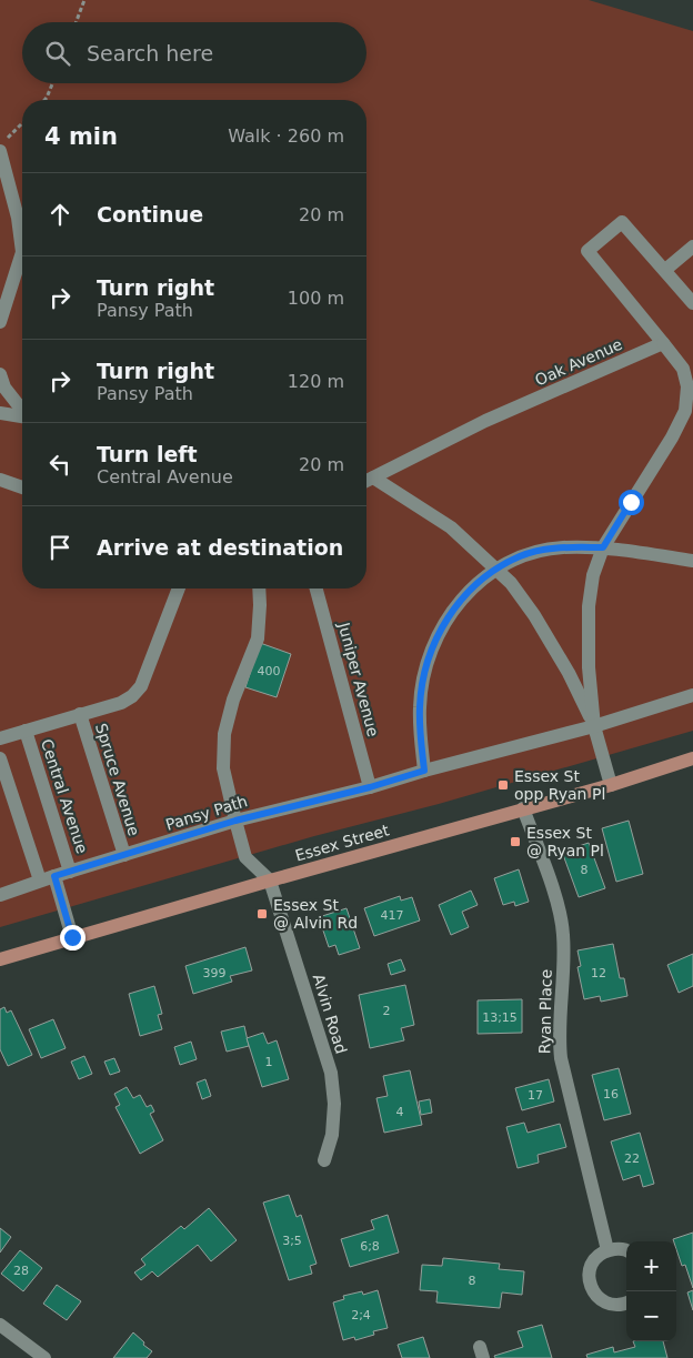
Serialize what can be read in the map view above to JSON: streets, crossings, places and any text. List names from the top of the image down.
{
  "streets": {
    "main road": ["Essex Street"],
    "street": [
      "Oak Avenue",
      "Juniper Avenue",
      "Spruce Avenue",
      "Central Avenue",
      "Pansy Path",
      "Ryan Place",
      "Alvin Road"
    ]
  },
  "crossings": [
    ["Juniper Avenue", "Pansy Path"],
    ["Spruce Avenue", "Pansy Path"],
    ["Central Avenue", "Pansy Path"],
    ["Essex Street", "Ryan Place"],
    ["Essex Street", "Alvin Road"]
  ],
  "places": {
    "transit": ["Essex St opp Ryan Pl", "Essex St @ Ryan Pl", "Essex St @ Alvin Rd"]
  },
  "house_numbers": [
    "400",
    "8",
    "417",
    "399",
    "12",
    "2",
    "13;15",
    "1",
    "16",
    "17",
    "4",
    "22",
    "3;5",
    "6;8",
    "28",
    "8",
    "2;4"
  ],
  "page": {
    "search": "Search here",
    "heading": ["4 min", "Walk · 260 m"],
    "list": [
      ["Continue", "20 m"],
      ["Turn right", "Pansy Path", "100 m"],
      ["Turn right", "Pansy Path", "120 m"],
      ["Turn left", "Central Avenue", "20 m"],
      "Arrive at destination"
    ],
    "map_buttons": ["+", "−"]
  }
}
